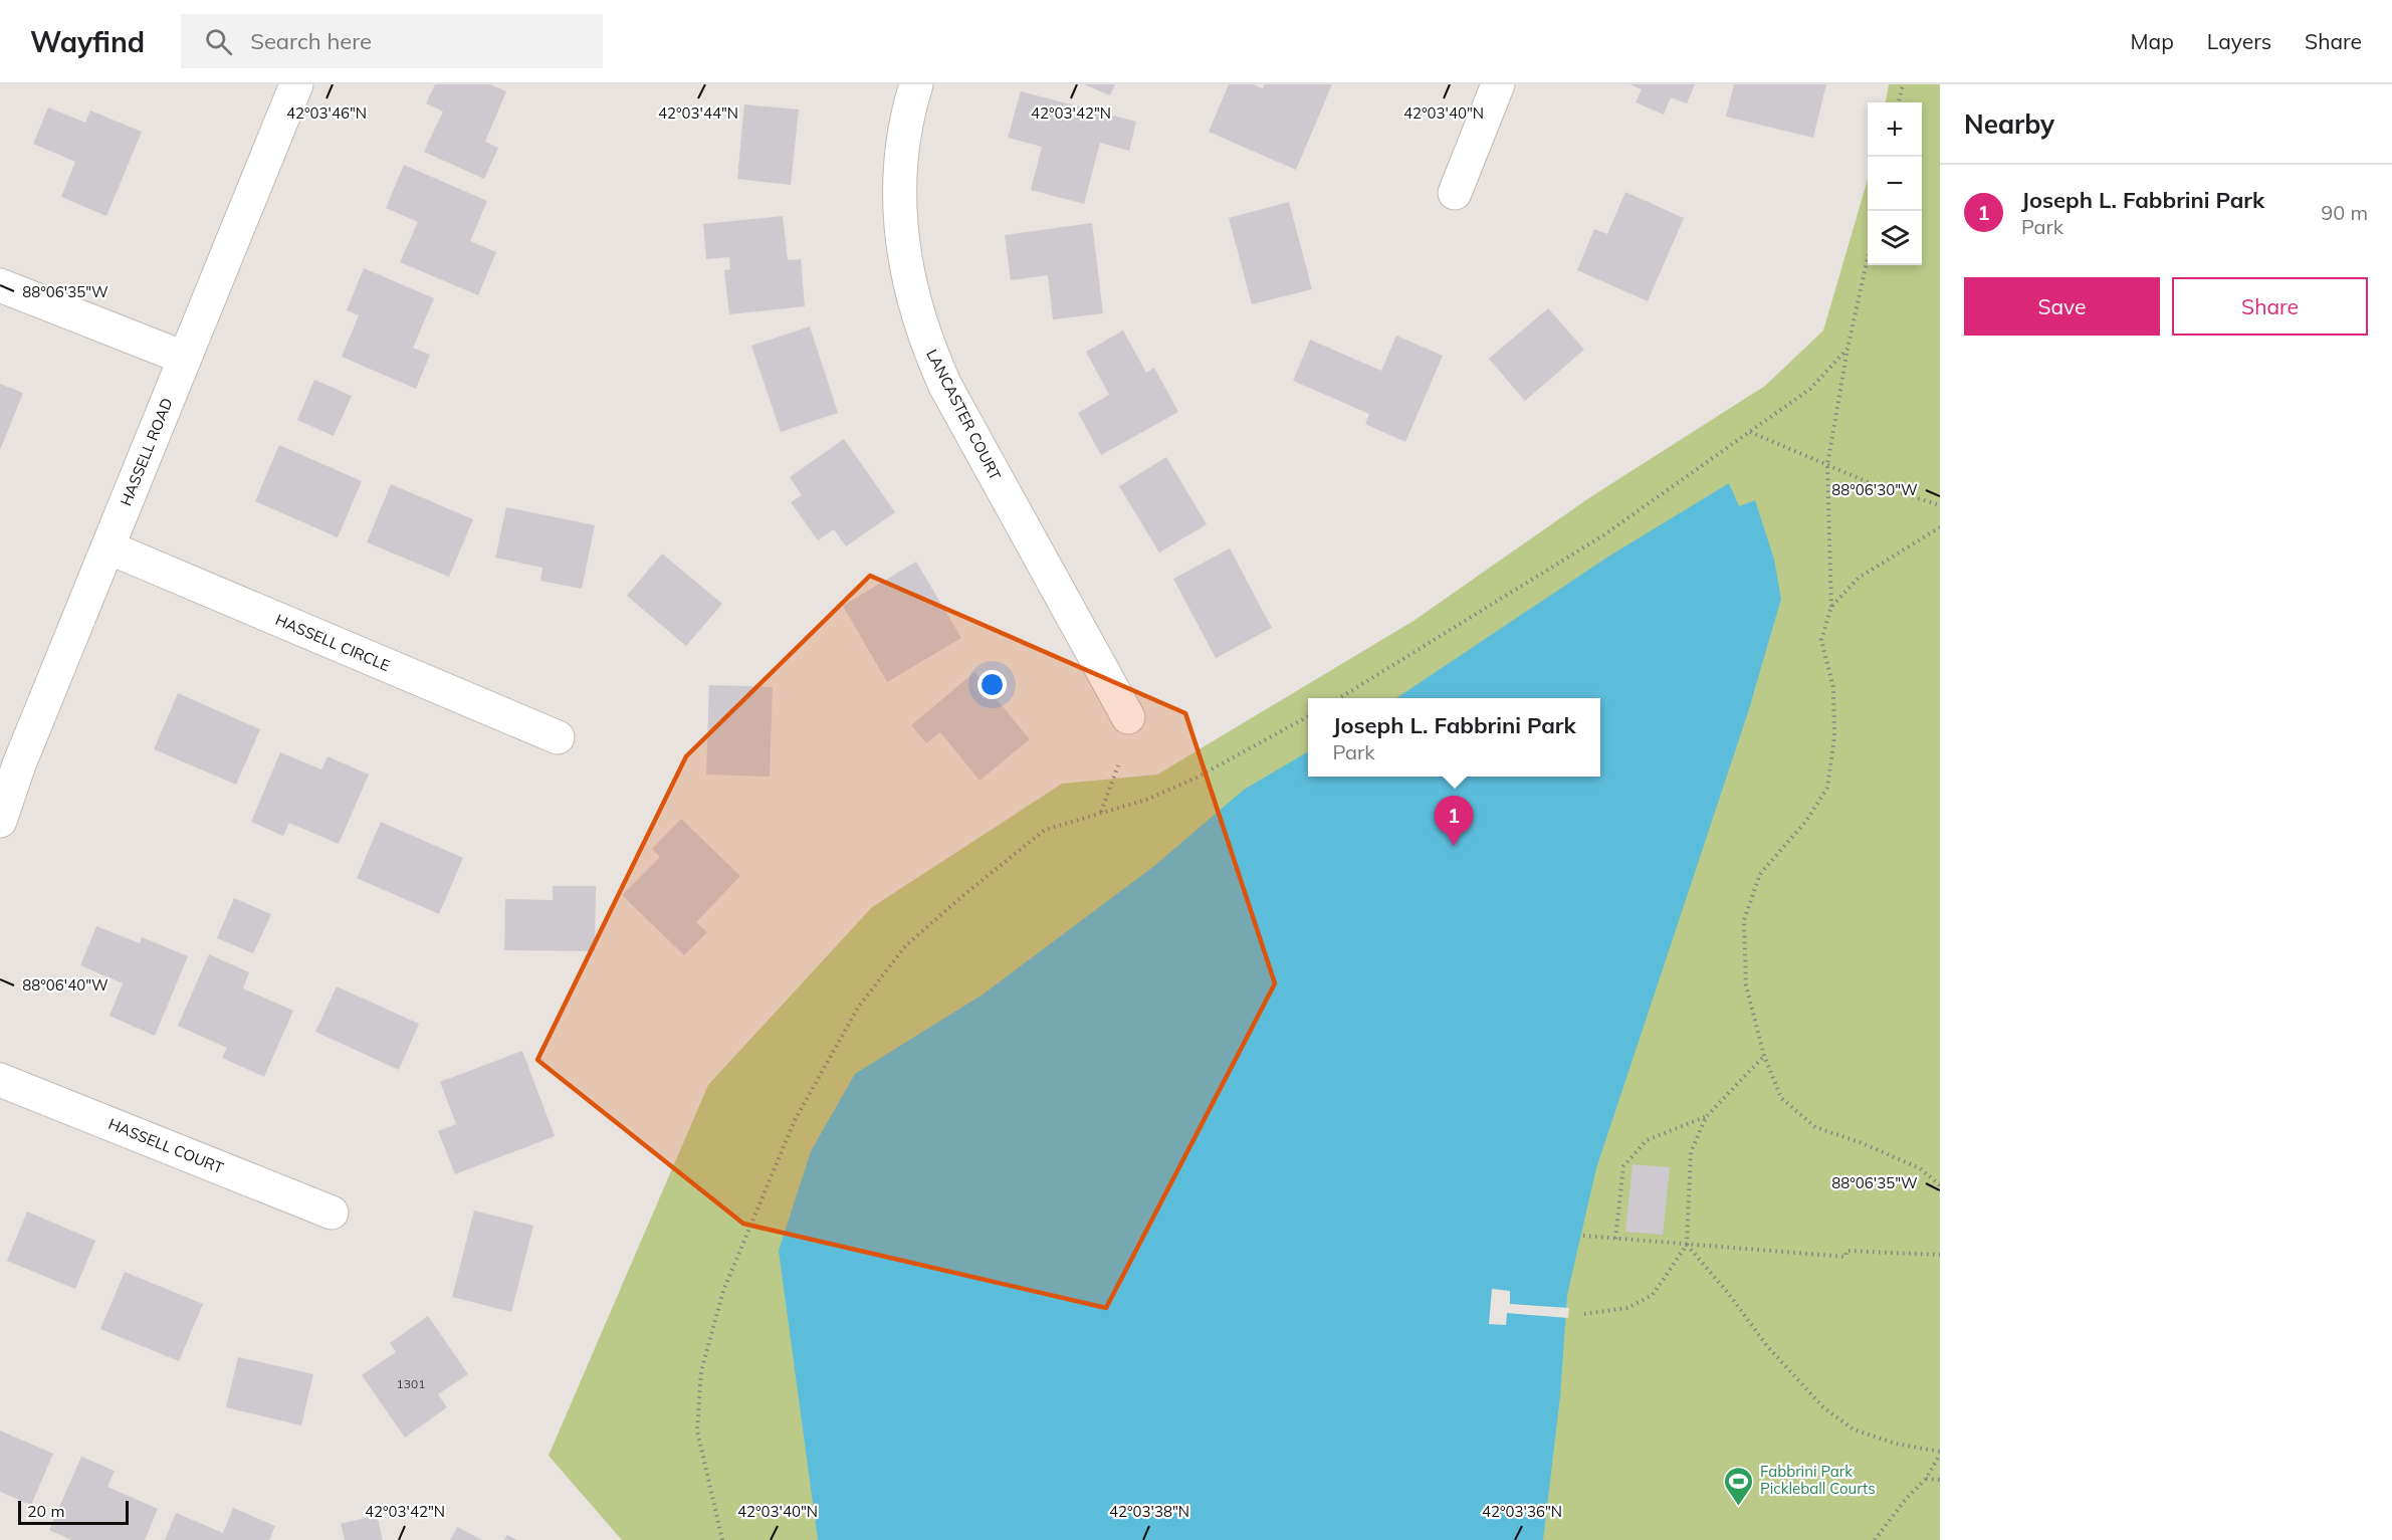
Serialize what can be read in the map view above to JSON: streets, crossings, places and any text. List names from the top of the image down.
{
  "streets": {
    "street": [
      "LANCASTER COURT",
      "HASSELL ROAD",
      "HASSELL CIRCLE",
      "HASSELL COURT"
    ]
  },
  "crossings": [
    ["HASSELL ROAD", "HASSELL CIRCLE"]
  ],
  "places": {
    "sports": ["Fabbrini Park Pickleball Courts"]
  },
  "house_numbers": ["1301"],
  "scale_bar": "20 m",
  "page": {
    "header": "Wayfind",
    "search": "Search here",
    "nav": ["Map", "Layers", "Share"],
    "heading": "Nearby",
    "map_buttons": ["+", "−"],
    "list": [
      {
        "mark": "1",
        "name": "Joseph L. Fabbrini Park",
        "note": "Park",
        "value": "90 m"
      }
    ],
    "buttons": ["Save", "Share"],
    "popup": ["Joseph L. Fabbrini Park", "Park"],
    "pins": "1",
    "scale": "20 m"
  },
  "coordinates": [
    "42°03'46\"N",
    "42°03'44\"N",
    "42°03'42\"N",
    "42°03'40\"N",
    "88°06'35\"W",
    "88°06'30\"W",
    "88°06'40\"W",
    "42°03'38\"N",
    "42°03'36\"N"
  ]
}
